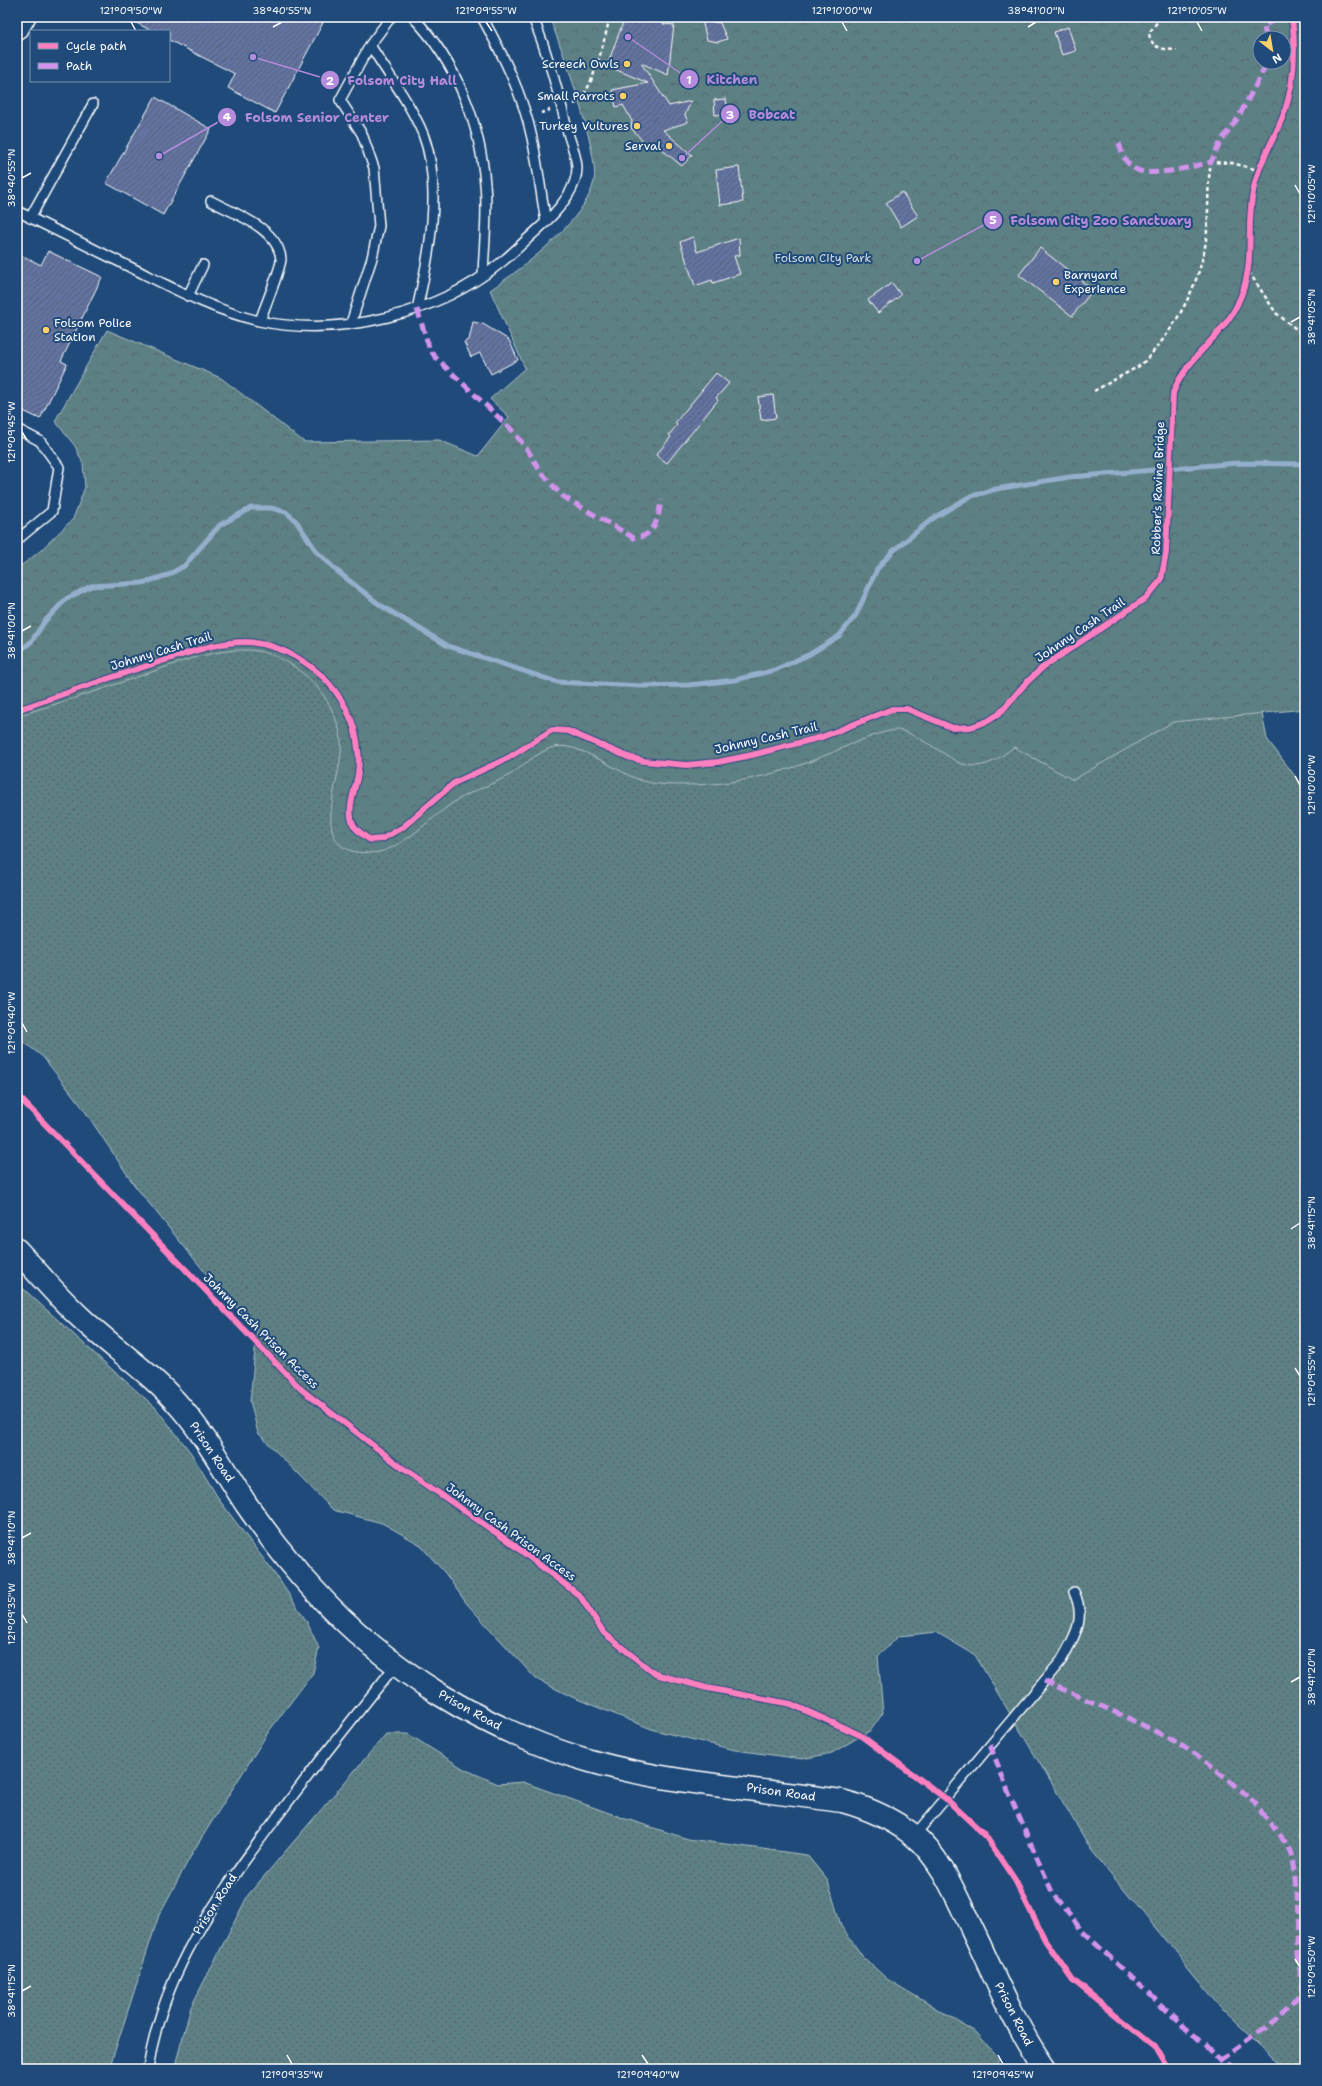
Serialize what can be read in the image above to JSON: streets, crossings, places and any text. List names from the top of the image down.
{
  "streets": {
    "street": ["Prison Road"],
    "cycle path": ["Robber's Ravine Bridge", "Johnny Cash Prison Access"]
  },
  "parks": ["Folsom City Park"],
  "places": [
    "Kitchen",
    "Folsom City Hall",
    "Screech Owls",
    "Small Parrots",
    "Turkey Vultures",
    "Serval",
    "Folsom Senior Center",
    "Bobcat",
    "Folsom City Zoo Sanctuary",
    "Barnyard Experience",
    "Folsom Police Station"
  ],
  "legend": ["Cycle path", "Path"],
  "north": "bottom right",
  "coordinates": [
    "121°09'50\"W",
    "38°40'55\"N",
    "121°09'55\"W",
    "121°10'00\"W",
    "38°41'00\"N",
    "121°10'05\"W",
    "38°41'05\"N",
    "121°09'45\"W",
    "121°09'40\"W",
    "38°41'15\"N",
    "38°41'10\"N",
    "121°09'35\"W",
    "38°41'20\"N"
  ]
}
